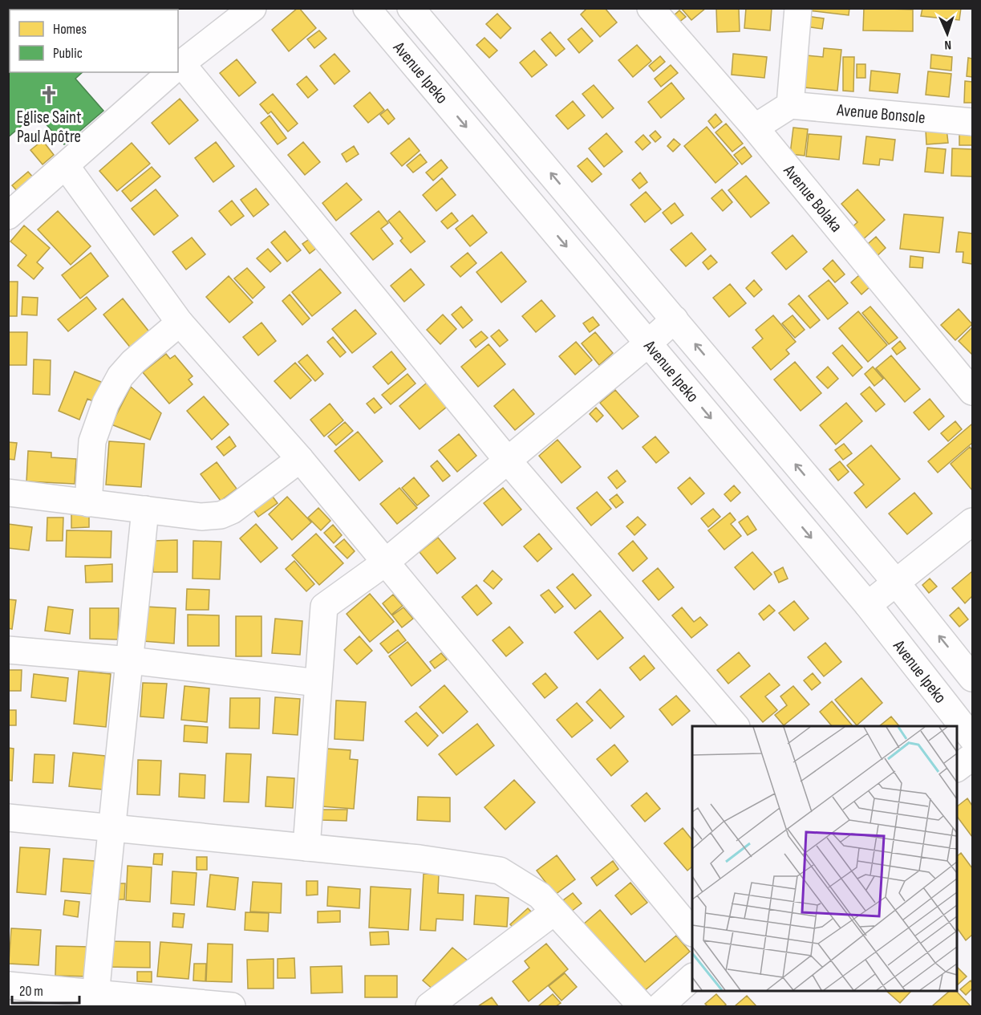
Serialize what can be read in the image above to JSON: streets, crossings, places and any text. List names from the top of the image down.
{
  "streets": {
    "street": ["Avenue Ipeko", "Avenue Bonsole", "Avenue Bolaka"]
  },
  "places": {
    "church": ["Eglise Saint Paul Apôtre"]
  },
  "legend": ["Homes", "Public"],
  "scale_bar": "20 m",
  "north": "bottom"
}
